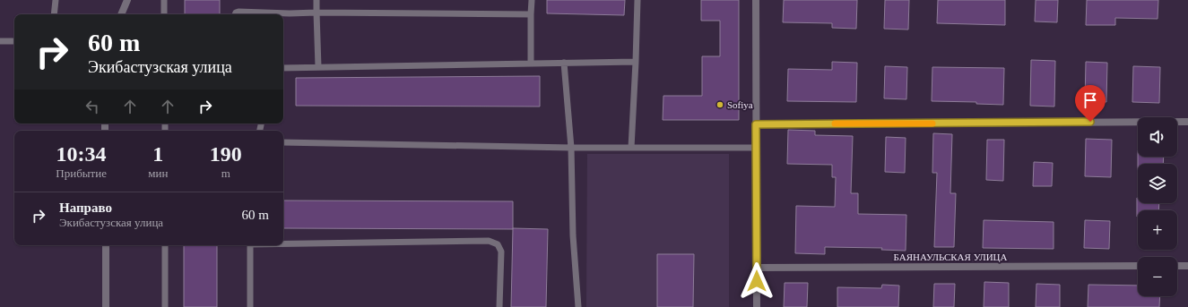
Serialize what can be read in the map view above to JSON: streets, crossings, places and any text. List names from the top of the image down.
{
  "streets": {
    "street": ["БАЯНАУЛЬСКАЯ УЛИЦА"]
  },
  "places": ["Sofiya"],
  "page": {
    "turn": ["60 m", "Экибастузская улица"],
    "map_buttons": ["+", "−"],
    "eta": [
      "10:34",
      "Прибытие",
      "1",
      "мин",
      "190",
      "m"
    ],
    "list": [
      {
        "name": "Направо",
        "note": "Экибастузская улица",
        "value": "60 m"
      }
    ]
  }
}
